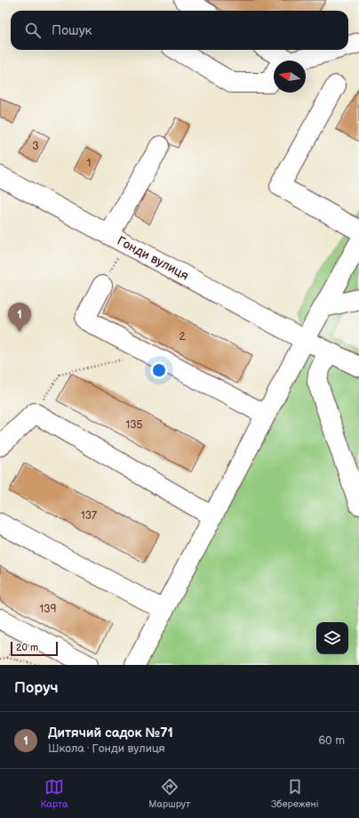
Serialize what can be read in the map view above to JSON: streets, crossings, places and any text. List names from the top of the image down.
{
  "streets": {
    "street": ["Гонди вулиця"]
  },
  "house_numbers": [
    "3",
    "1",
    "2",
    "135",
    "137",
    "139"
  ],
  "scale_bar": "20 m",
  "north": "left",
  "page": {
    "search": "Пошук",
    "pins": "1",
    "scale": "20 m",
    "heading": "Поруч",
    "list": [
      {
        "mark": "1",
        "name": "Дитячий садок №71",
        "note": "Школа · Гонди вулиця",
        "value": "60 m"
      }
    ],
    "nav": ["Карта", "Маршрут", "Збережені"]
  }
}
